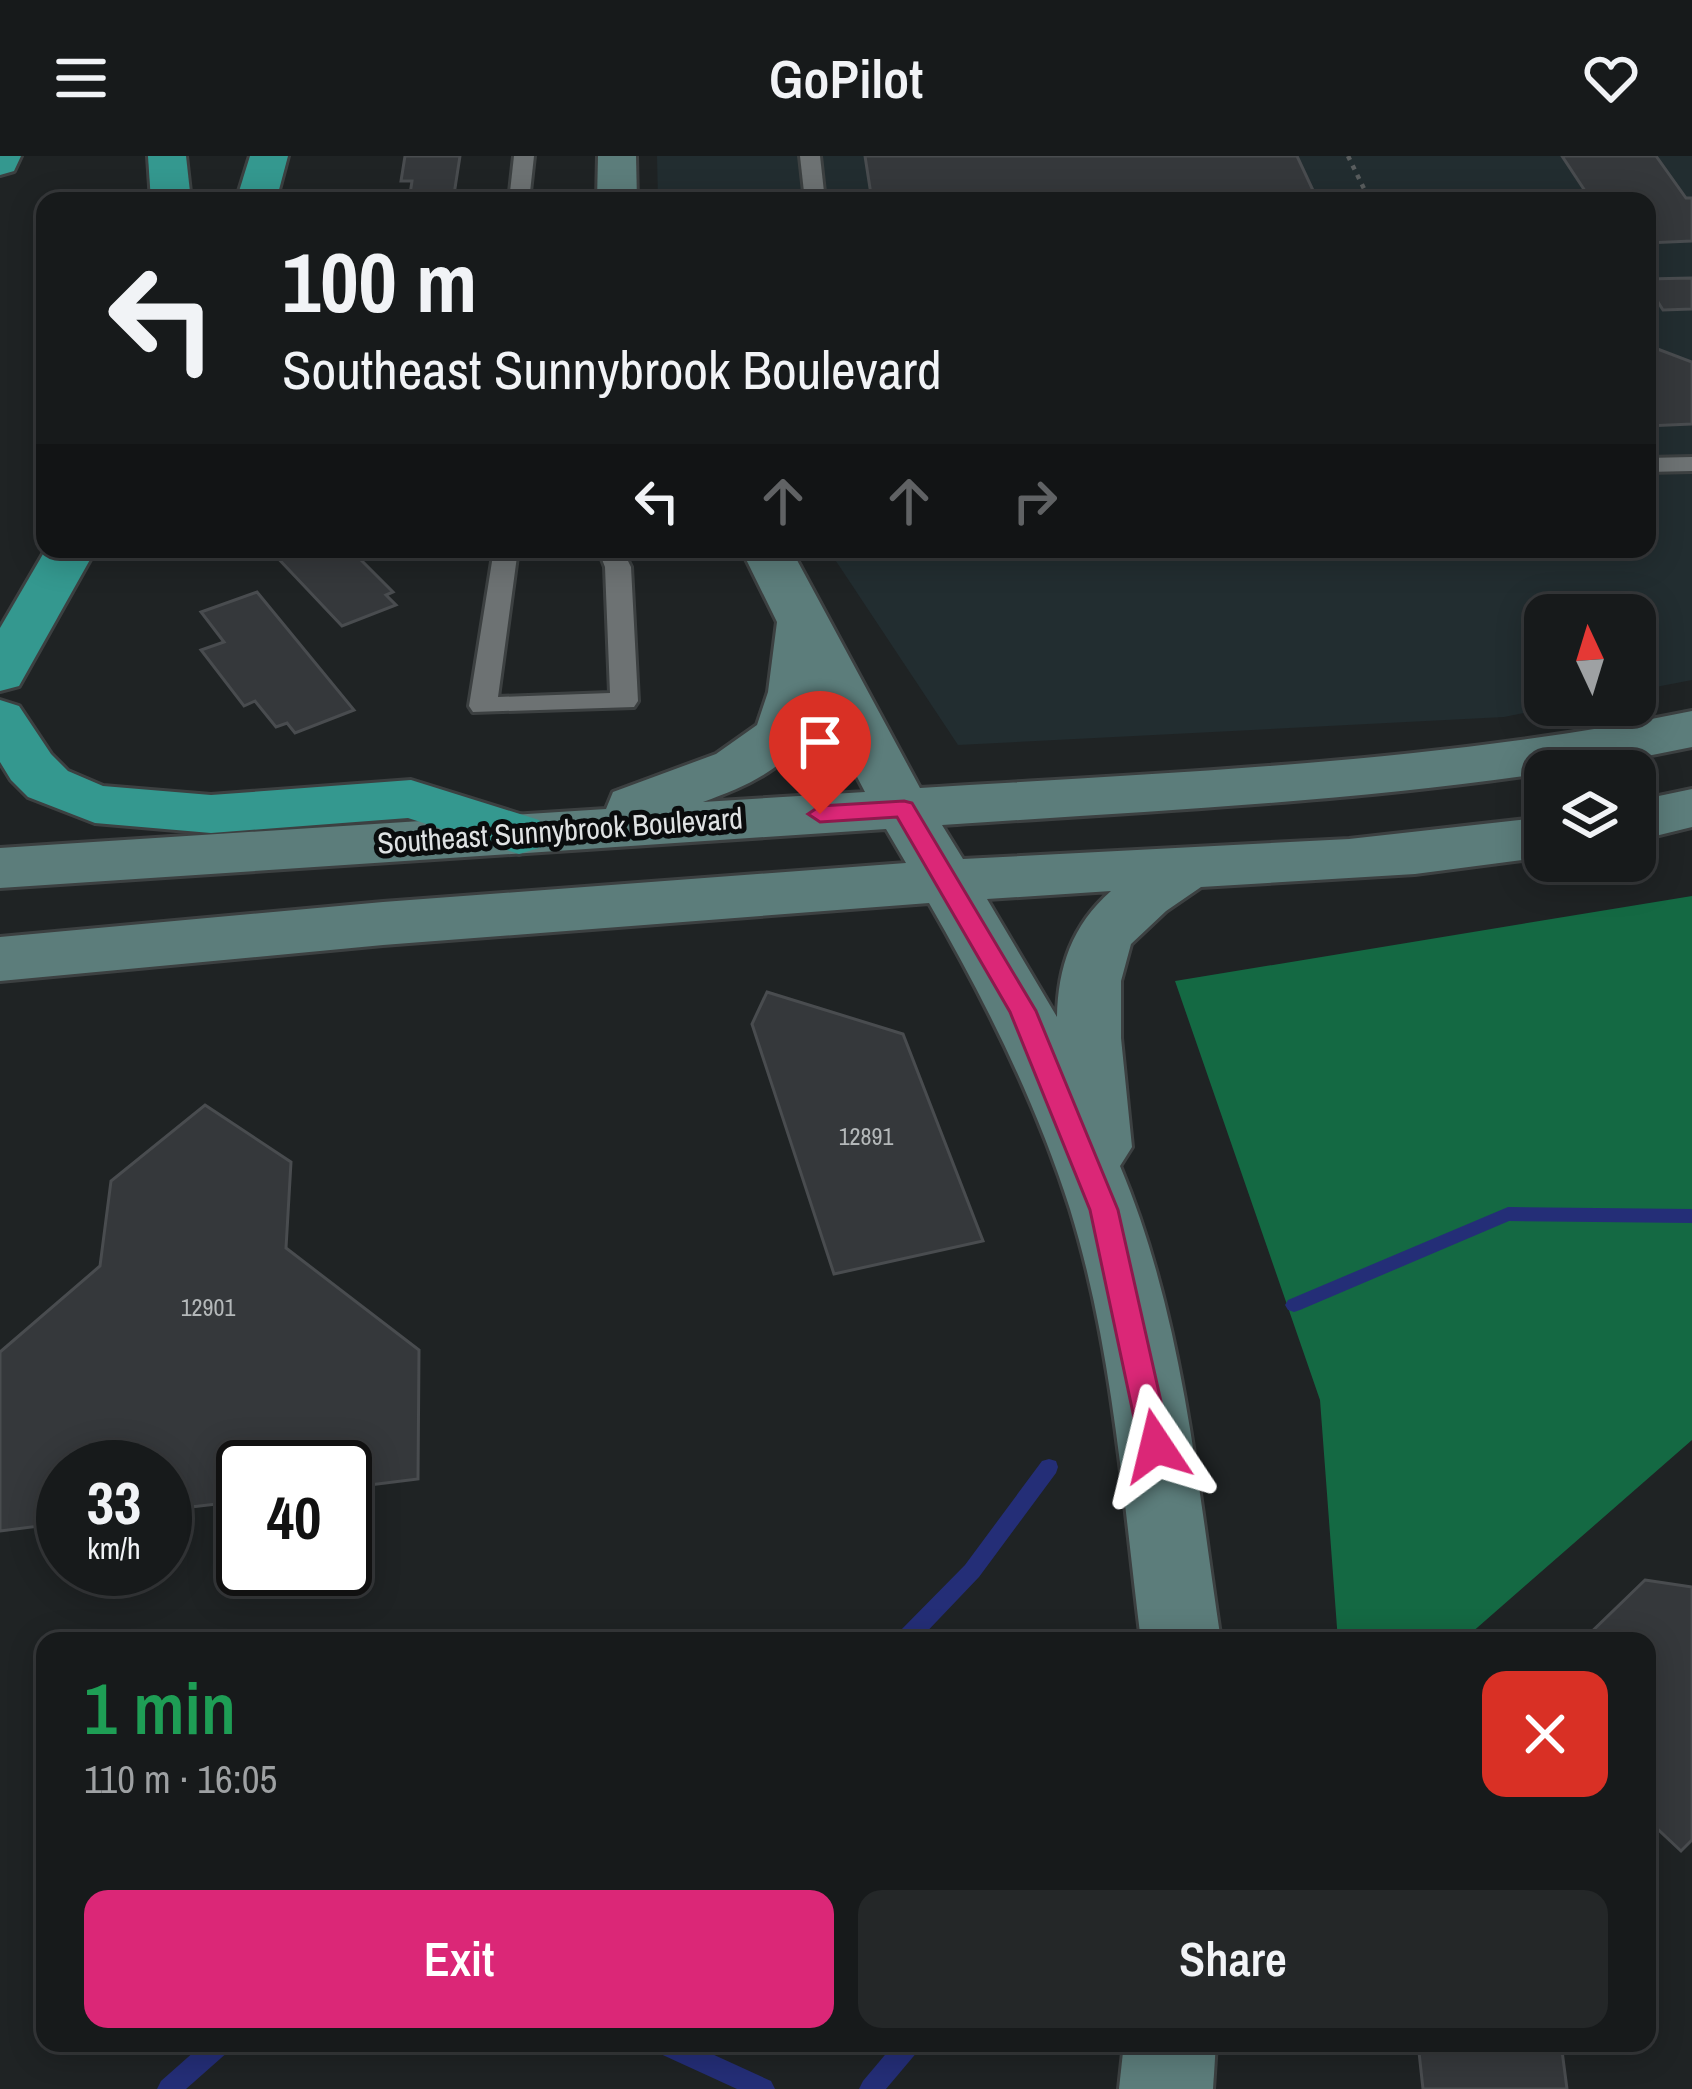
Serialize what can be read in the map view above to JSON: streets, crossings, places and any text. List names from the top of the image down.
{
  "streets": {
    "main road": ["Southeast Sunnybrook Boulevard"]
  },
  "house_numbers": ["12891", "12901"],
  "north": "top",
  "page": {
    "header": "GoPilot",
    "turn": ["100 m", "Southeast Sunnybrook Boulevard"],
    "speed": "33 km/h",
    "limit": "40",
    "heading": ["1 min", "110 m · 16:05"],
    "buttons": ["Exit", "Share"]
  }
}
